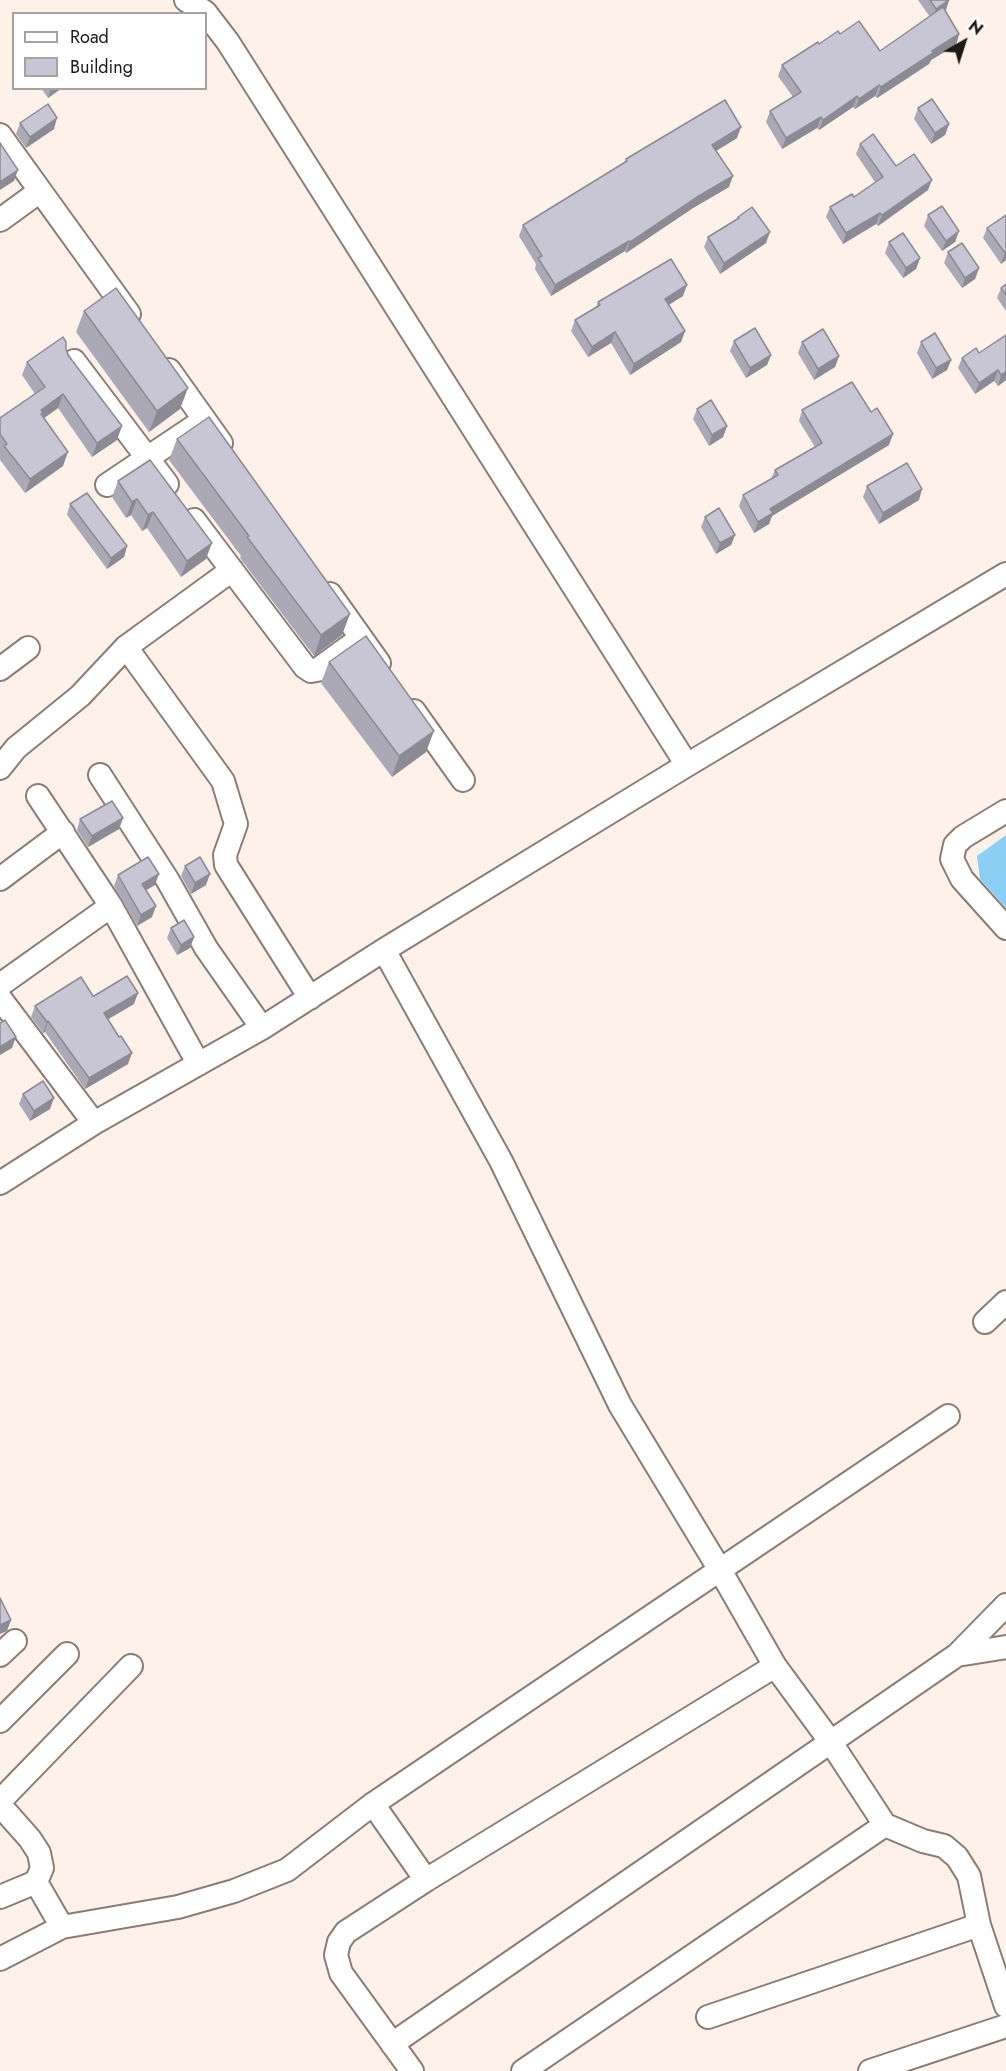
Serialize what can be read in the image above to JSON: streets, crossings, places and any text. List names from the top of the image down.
{
  "legend": ["Road", "Building"],
  "north": "top right"
}
